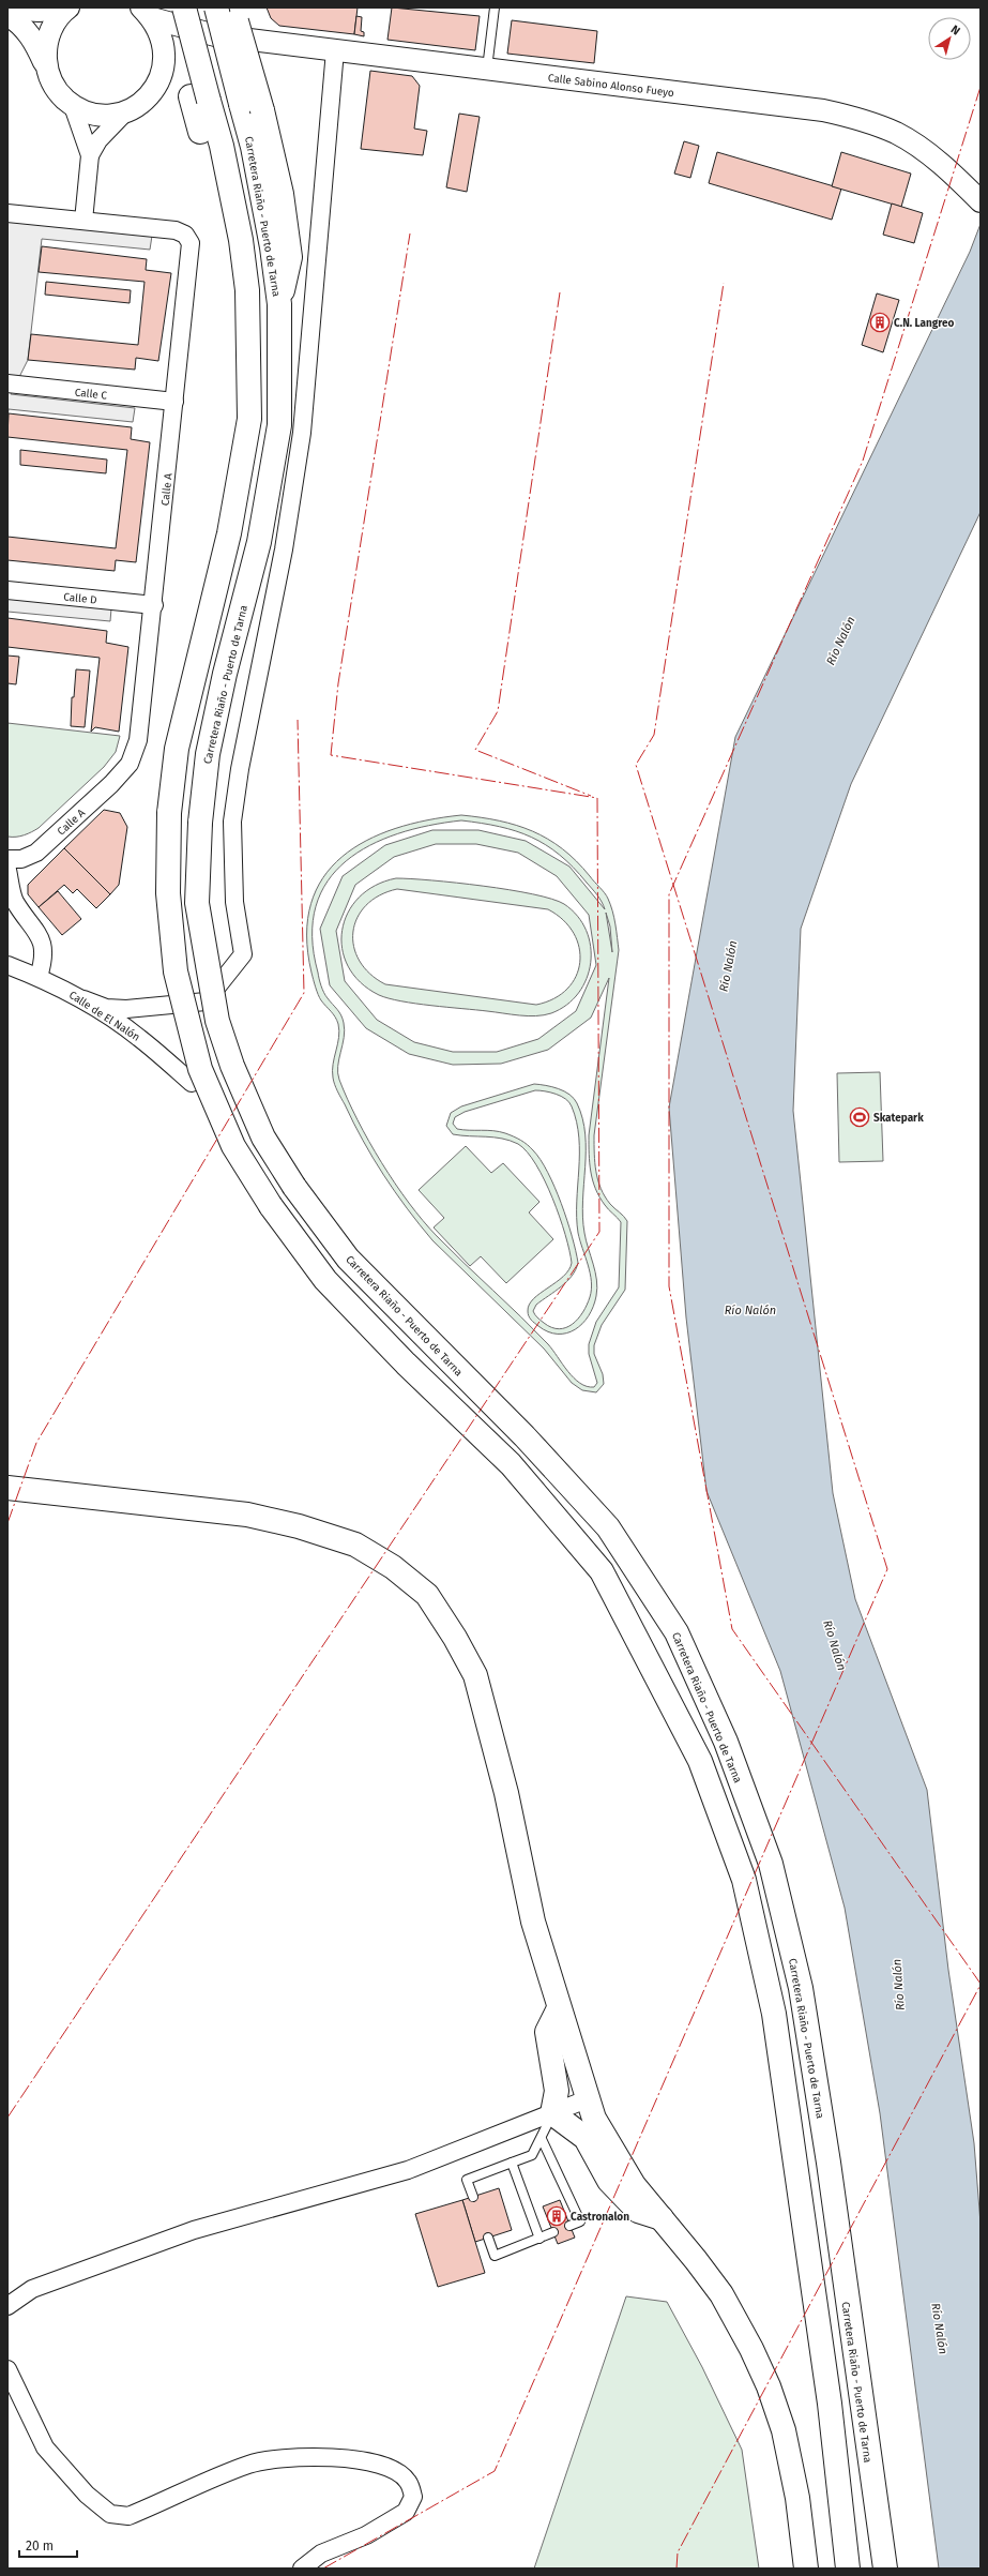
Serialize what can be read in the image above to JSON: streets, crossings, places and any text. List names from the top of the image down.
{
  "streets": {
    "main road": ["Carretera Riaño - Puerto de Tarna"],
    "street": [
      "Calle Sabino Alonso Fueyo",
      "Calle C",
      "Calle A",
      "Calle D",
      "Calle de El Nalón"
    ]
  },
  "crossings": [
    ["Calle C", "Calle A"],
    ["Calle A", "Calle D"]
  ],
  "water": ["Río Nalón"],
  "places": {
    "building": ["C.N. Langreo", "Castronalon"],
    "sports": ["Skatepark"]
  },
  "scale_bar": "20 m",
  "north": "top right"
}
